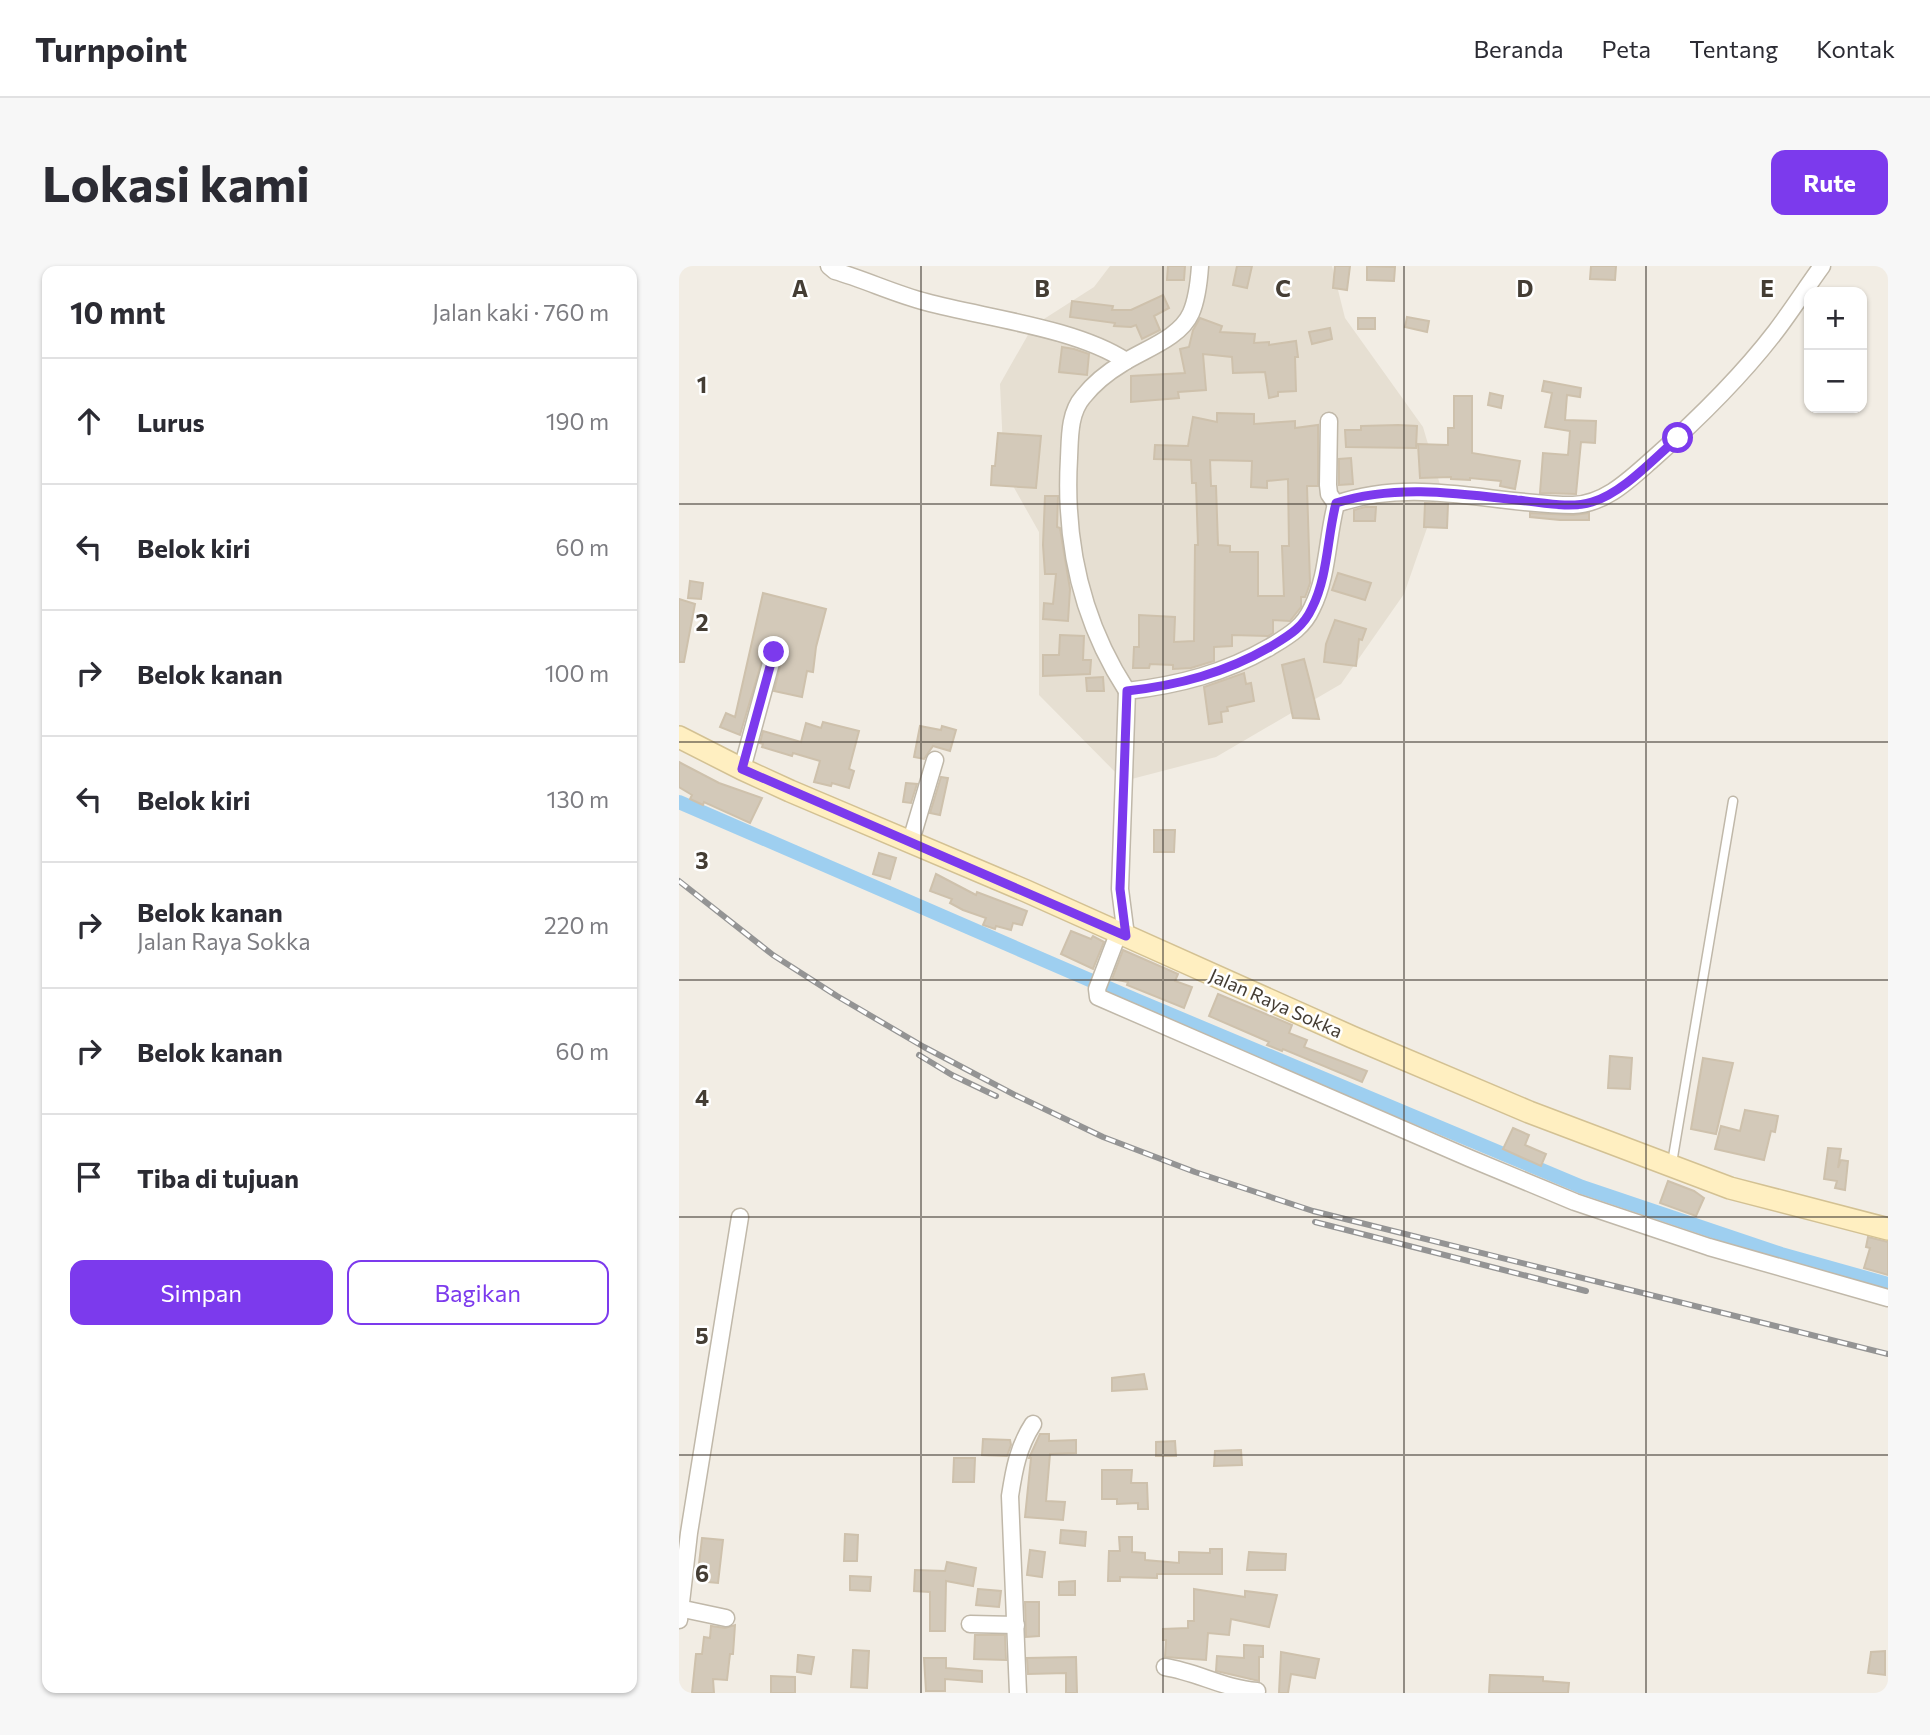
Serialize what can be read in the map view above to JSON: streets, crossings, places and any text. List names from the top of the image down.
{
  "streets": {
    "main road": ["Jalan Raya Sokka"]
  },
  "page": {
    "header": "Turnpoint",
    "nav": [
      "Beranda",
      "Peta",
      "Tentang",
      "Kontak"
    ],
    "buttons": [
      "Rute",
      ["Simpan", "Bagikan"]
    ],
    "title": "Lokasi kami",
    "heading": ["10 mnt", "Jalan kaki · 760 m"],
    "map_buttons": ["+", "−"],
    "list": [
      ["Lurus", "190 m"],
      ["Belok kiri", "60 m"],
      ["Belok kanan", "100 m"],
      ["Belok kiri", "130 m"],
      ["Belok kanan", "Jalan Raya Sokka", "220 m"],
      ["Belok kanan", "60 m"],
      "Tiba di tujuan"
    ]
  },
  "grid": {
    "columns": [
      "A",
      "B",
      "C",
      "D",
      "E"
    ],
    "rows": [
      "1",
      "2",
      "3",
      "4",
      "5",
      "6"
    ]
  }
}
